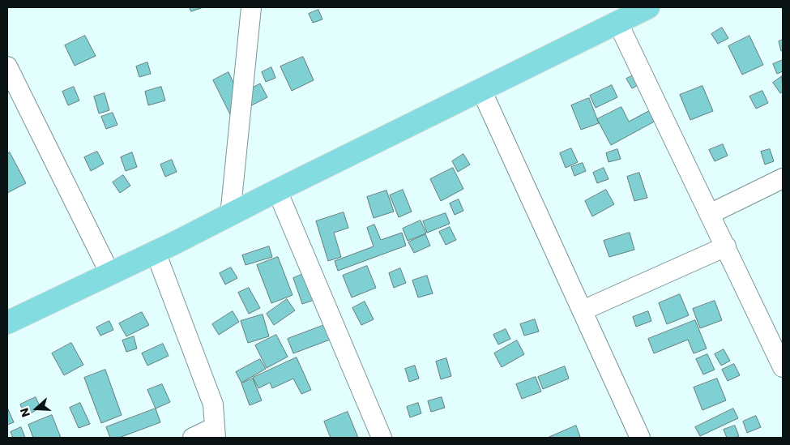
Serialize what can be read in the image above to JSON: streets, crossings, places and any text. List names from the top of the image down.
{
  "north": "left"
}
